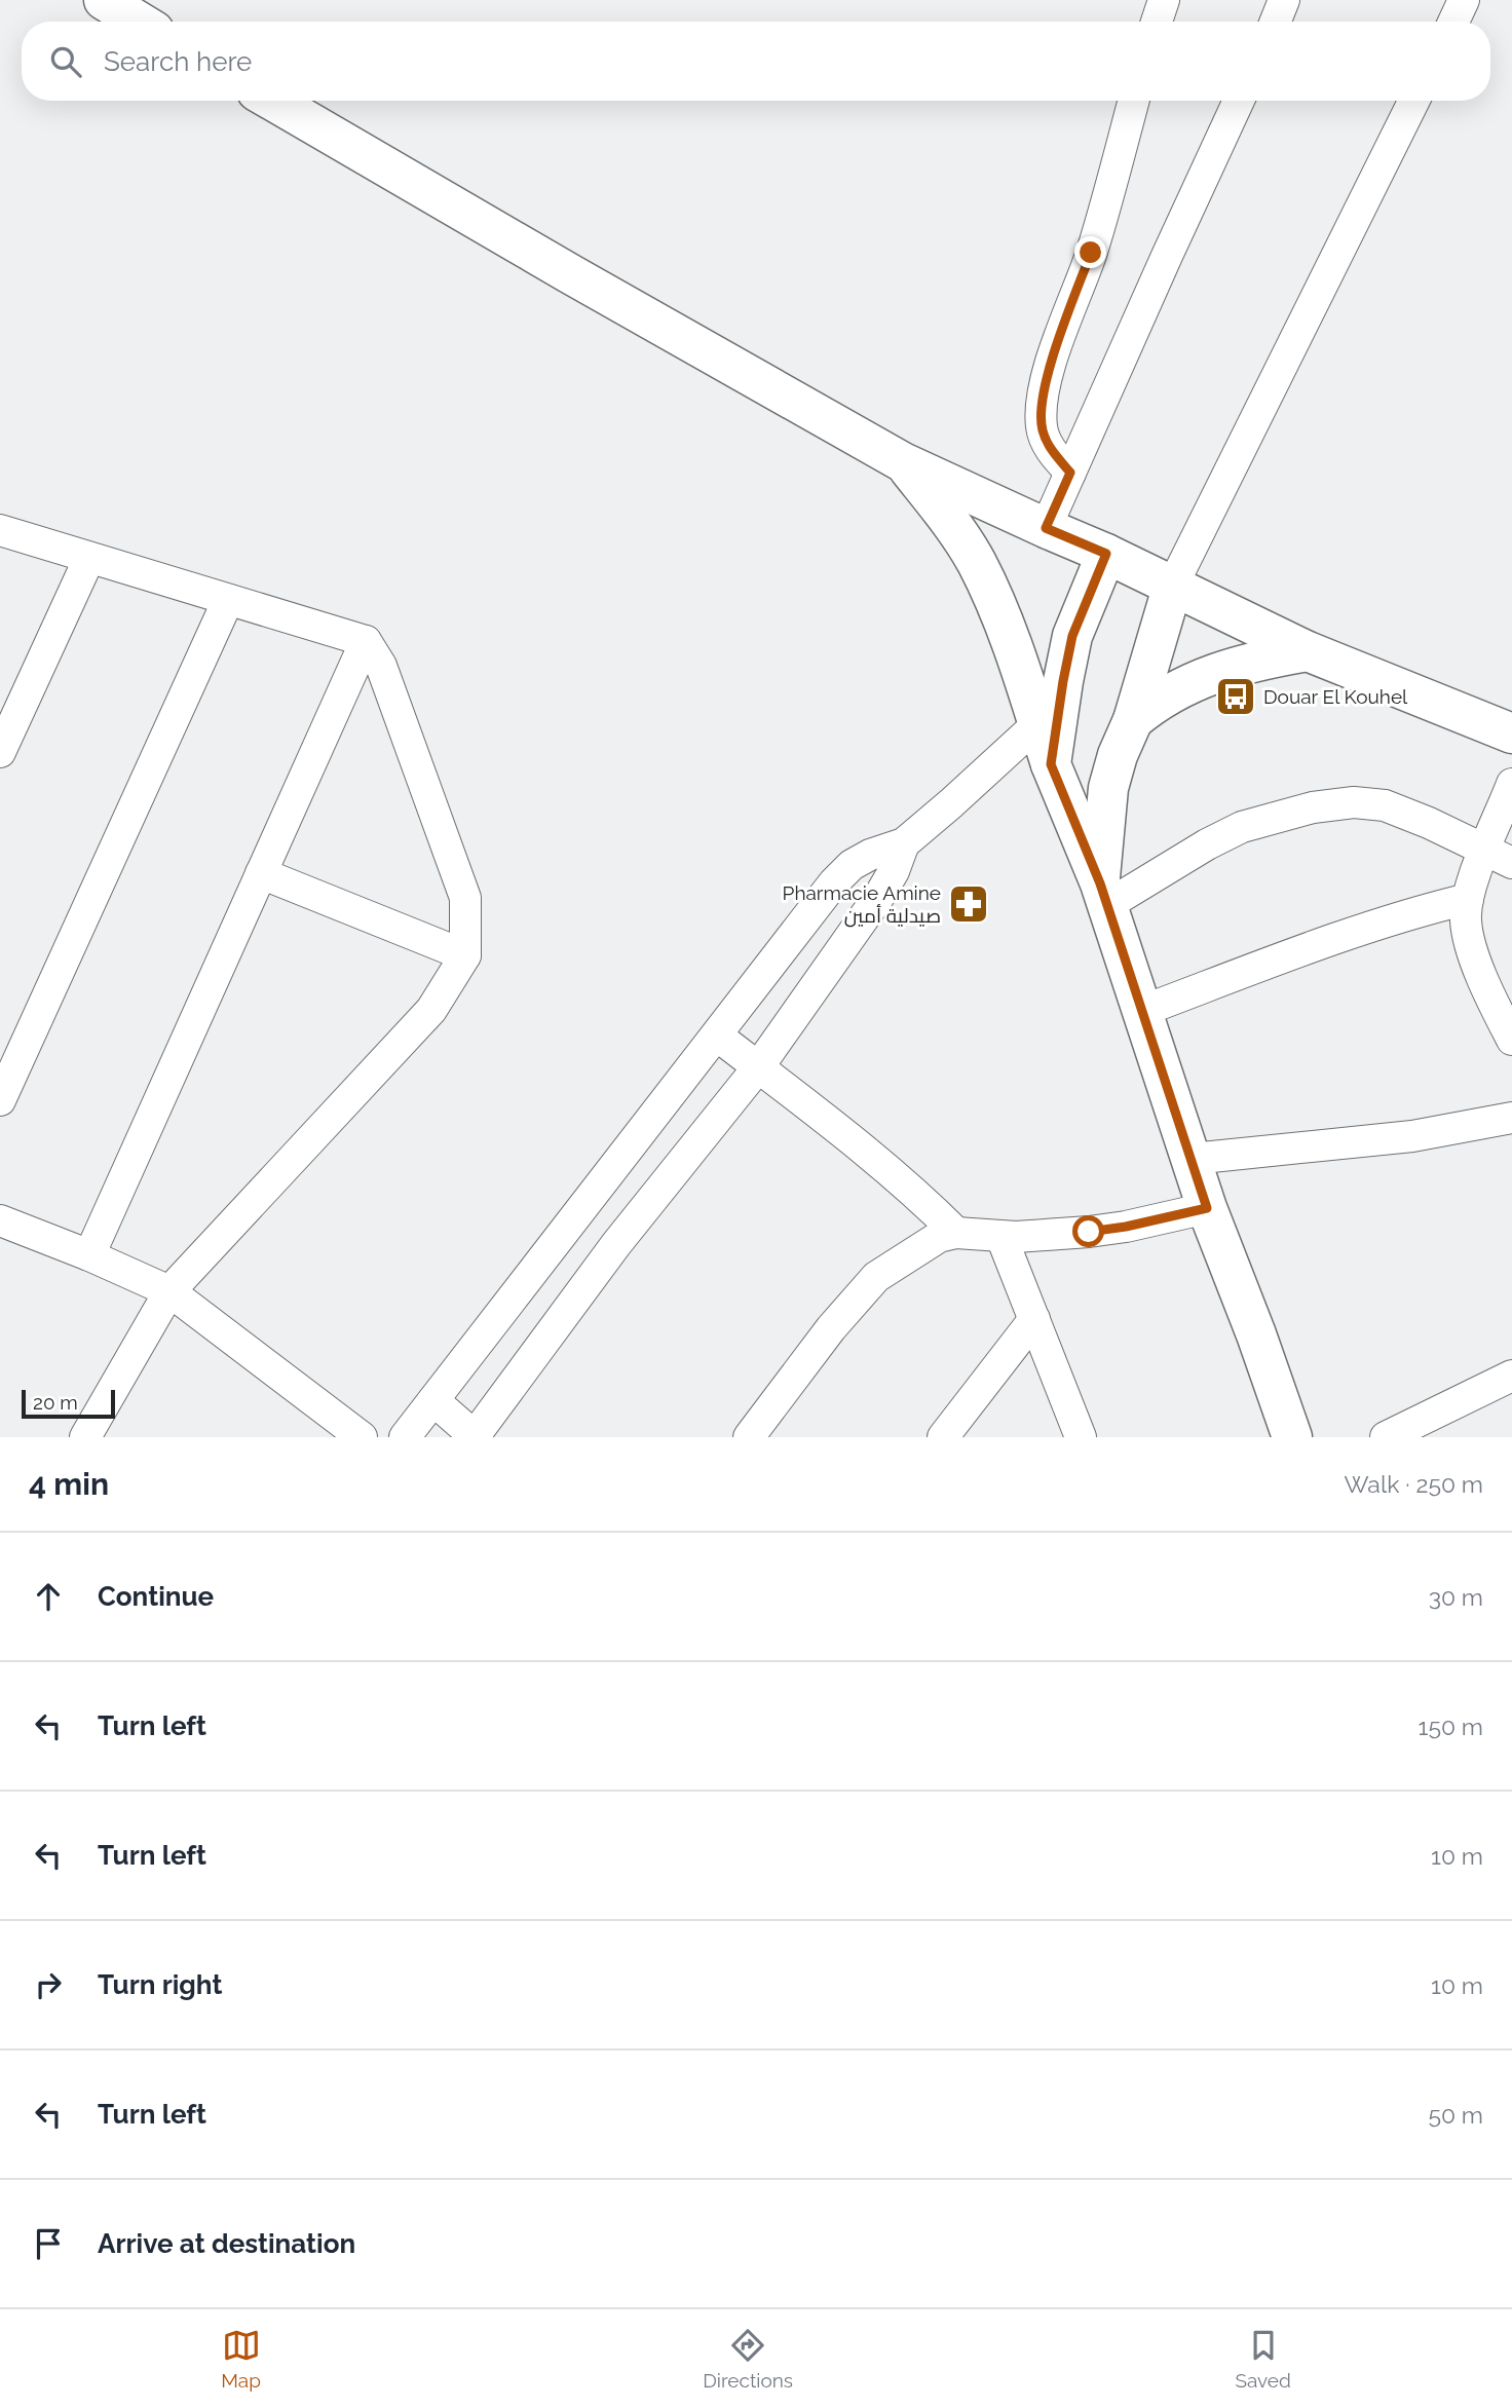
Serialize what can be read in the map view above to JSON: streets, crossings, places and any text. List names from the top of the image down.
{
  "places": {
    "bus stop": ["Douar El Kouhel"],
    "pharmacy": ["Pharmacie Amine صيدلية أمين"]
  },
  "scale_bar": "20 m",
  "page": {
    "search": "Search here",
    "scale": "20 m",
    "heading": ["4 min", "Walk · 250 m"],
    "list": [
      ["Continue", "30 m"],
      ["Turn left", "150 m"],
      ["Turn left", "10 m"],
      ["Turn right", "10 m"],
      ["Turn left", "50 m"],
      "Arrive at destination"
    ],
    "nav": ["Map", "Directions", "Saved"]
  }
}
